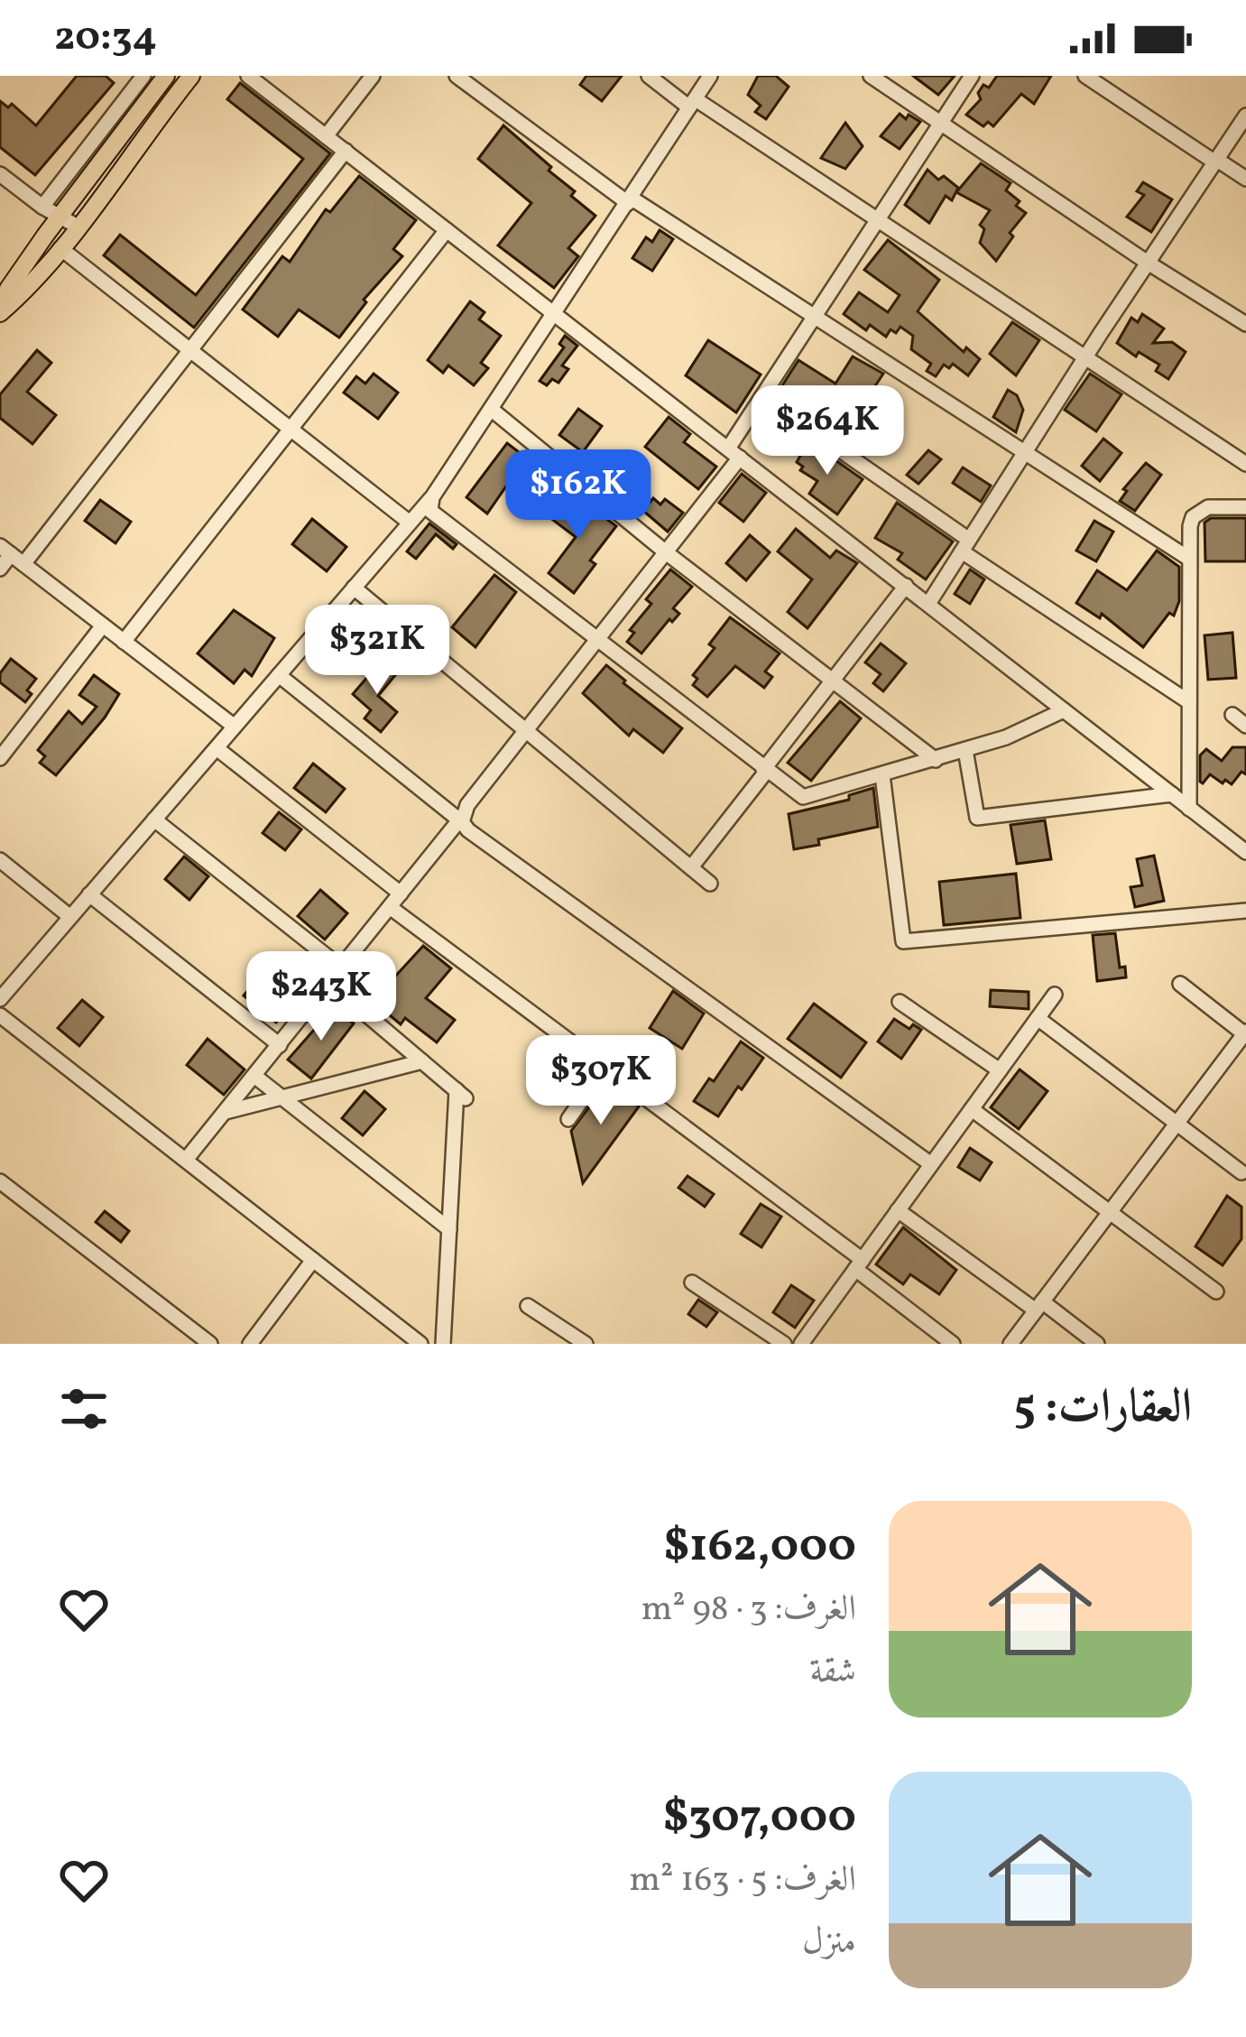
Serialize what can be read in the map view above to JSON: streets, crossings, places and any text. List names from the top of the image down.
{
  "page": {
    "status": "20:34",
    "price": [
      "$264K",
      "$162K",
      "$321K",
      "$243K",
      "$307K"
    ],
    "heading": "العقارات: 5",
    "list": [
      {
        "name": "$162,000",
        "note": "الغرف: 3 · 98 m² · شقة"
      },
      {
        "name": "$307,000",
        "note": "الغرف: 5 · 163 m² · منزل"
      }
    ]
  }
}
